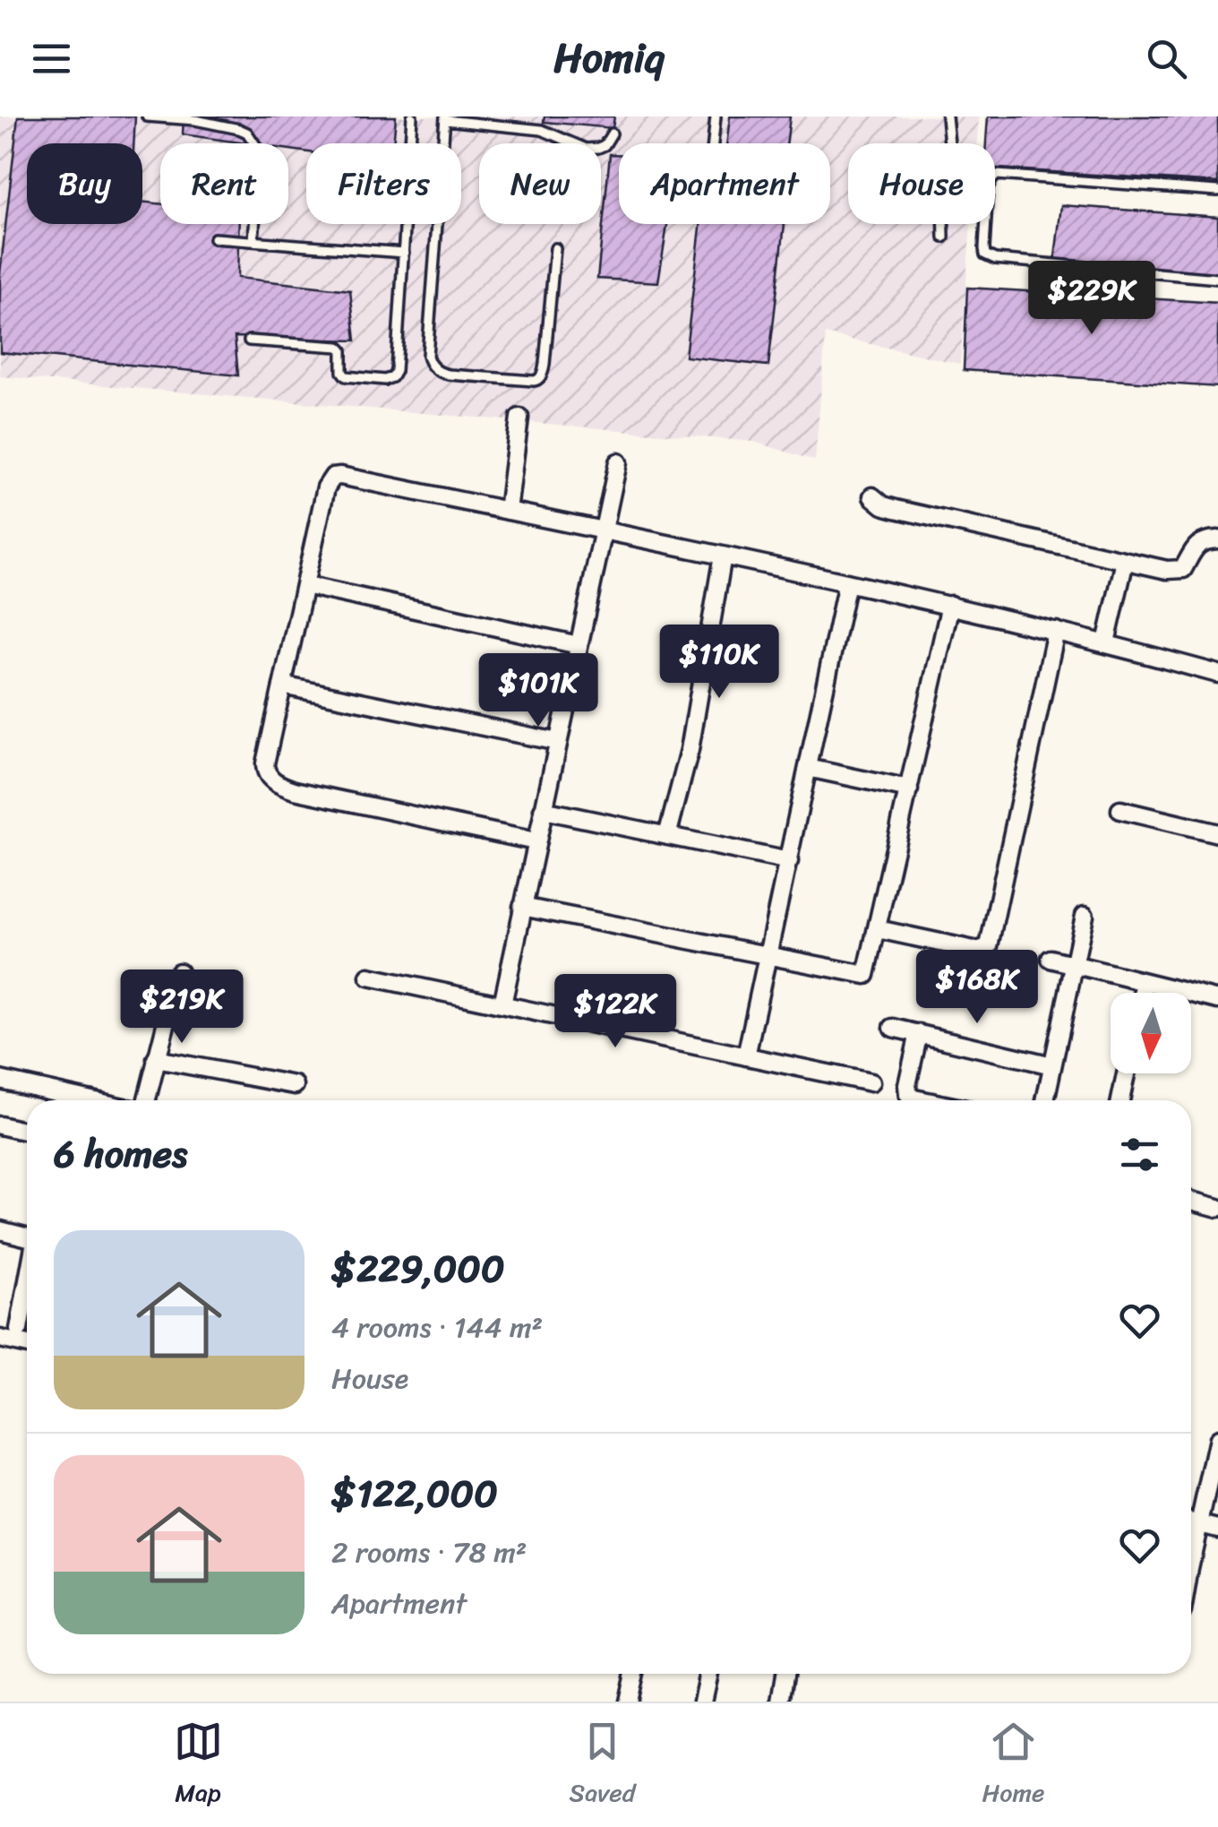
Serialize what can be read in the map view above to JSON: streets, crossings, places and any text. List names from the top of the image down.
{
  "north": "bottom",
  "page": {
    "header": "Homiq",
    "chip": [
      "Buy",
      "Rent",
      "Filters",
      "New",
      "Apartment",
      "House"
    ],
    "price": [
      "$229K",
      "$110K",
      "$101K",
      "$168K",
      "$219K",
      "$122K"
    ],
    "heading": "6 homes",
    "list": [
      {
        "name": "$229,000",
        "note": "4 rooms · 144 m² · House"
      },
      {
        "name": "$122,000",
        "note": "2 rooms · 78 m² · Apartment"
      }
    ],
    "tabs": ["Map", "Saved", "Home"]
  }
}
